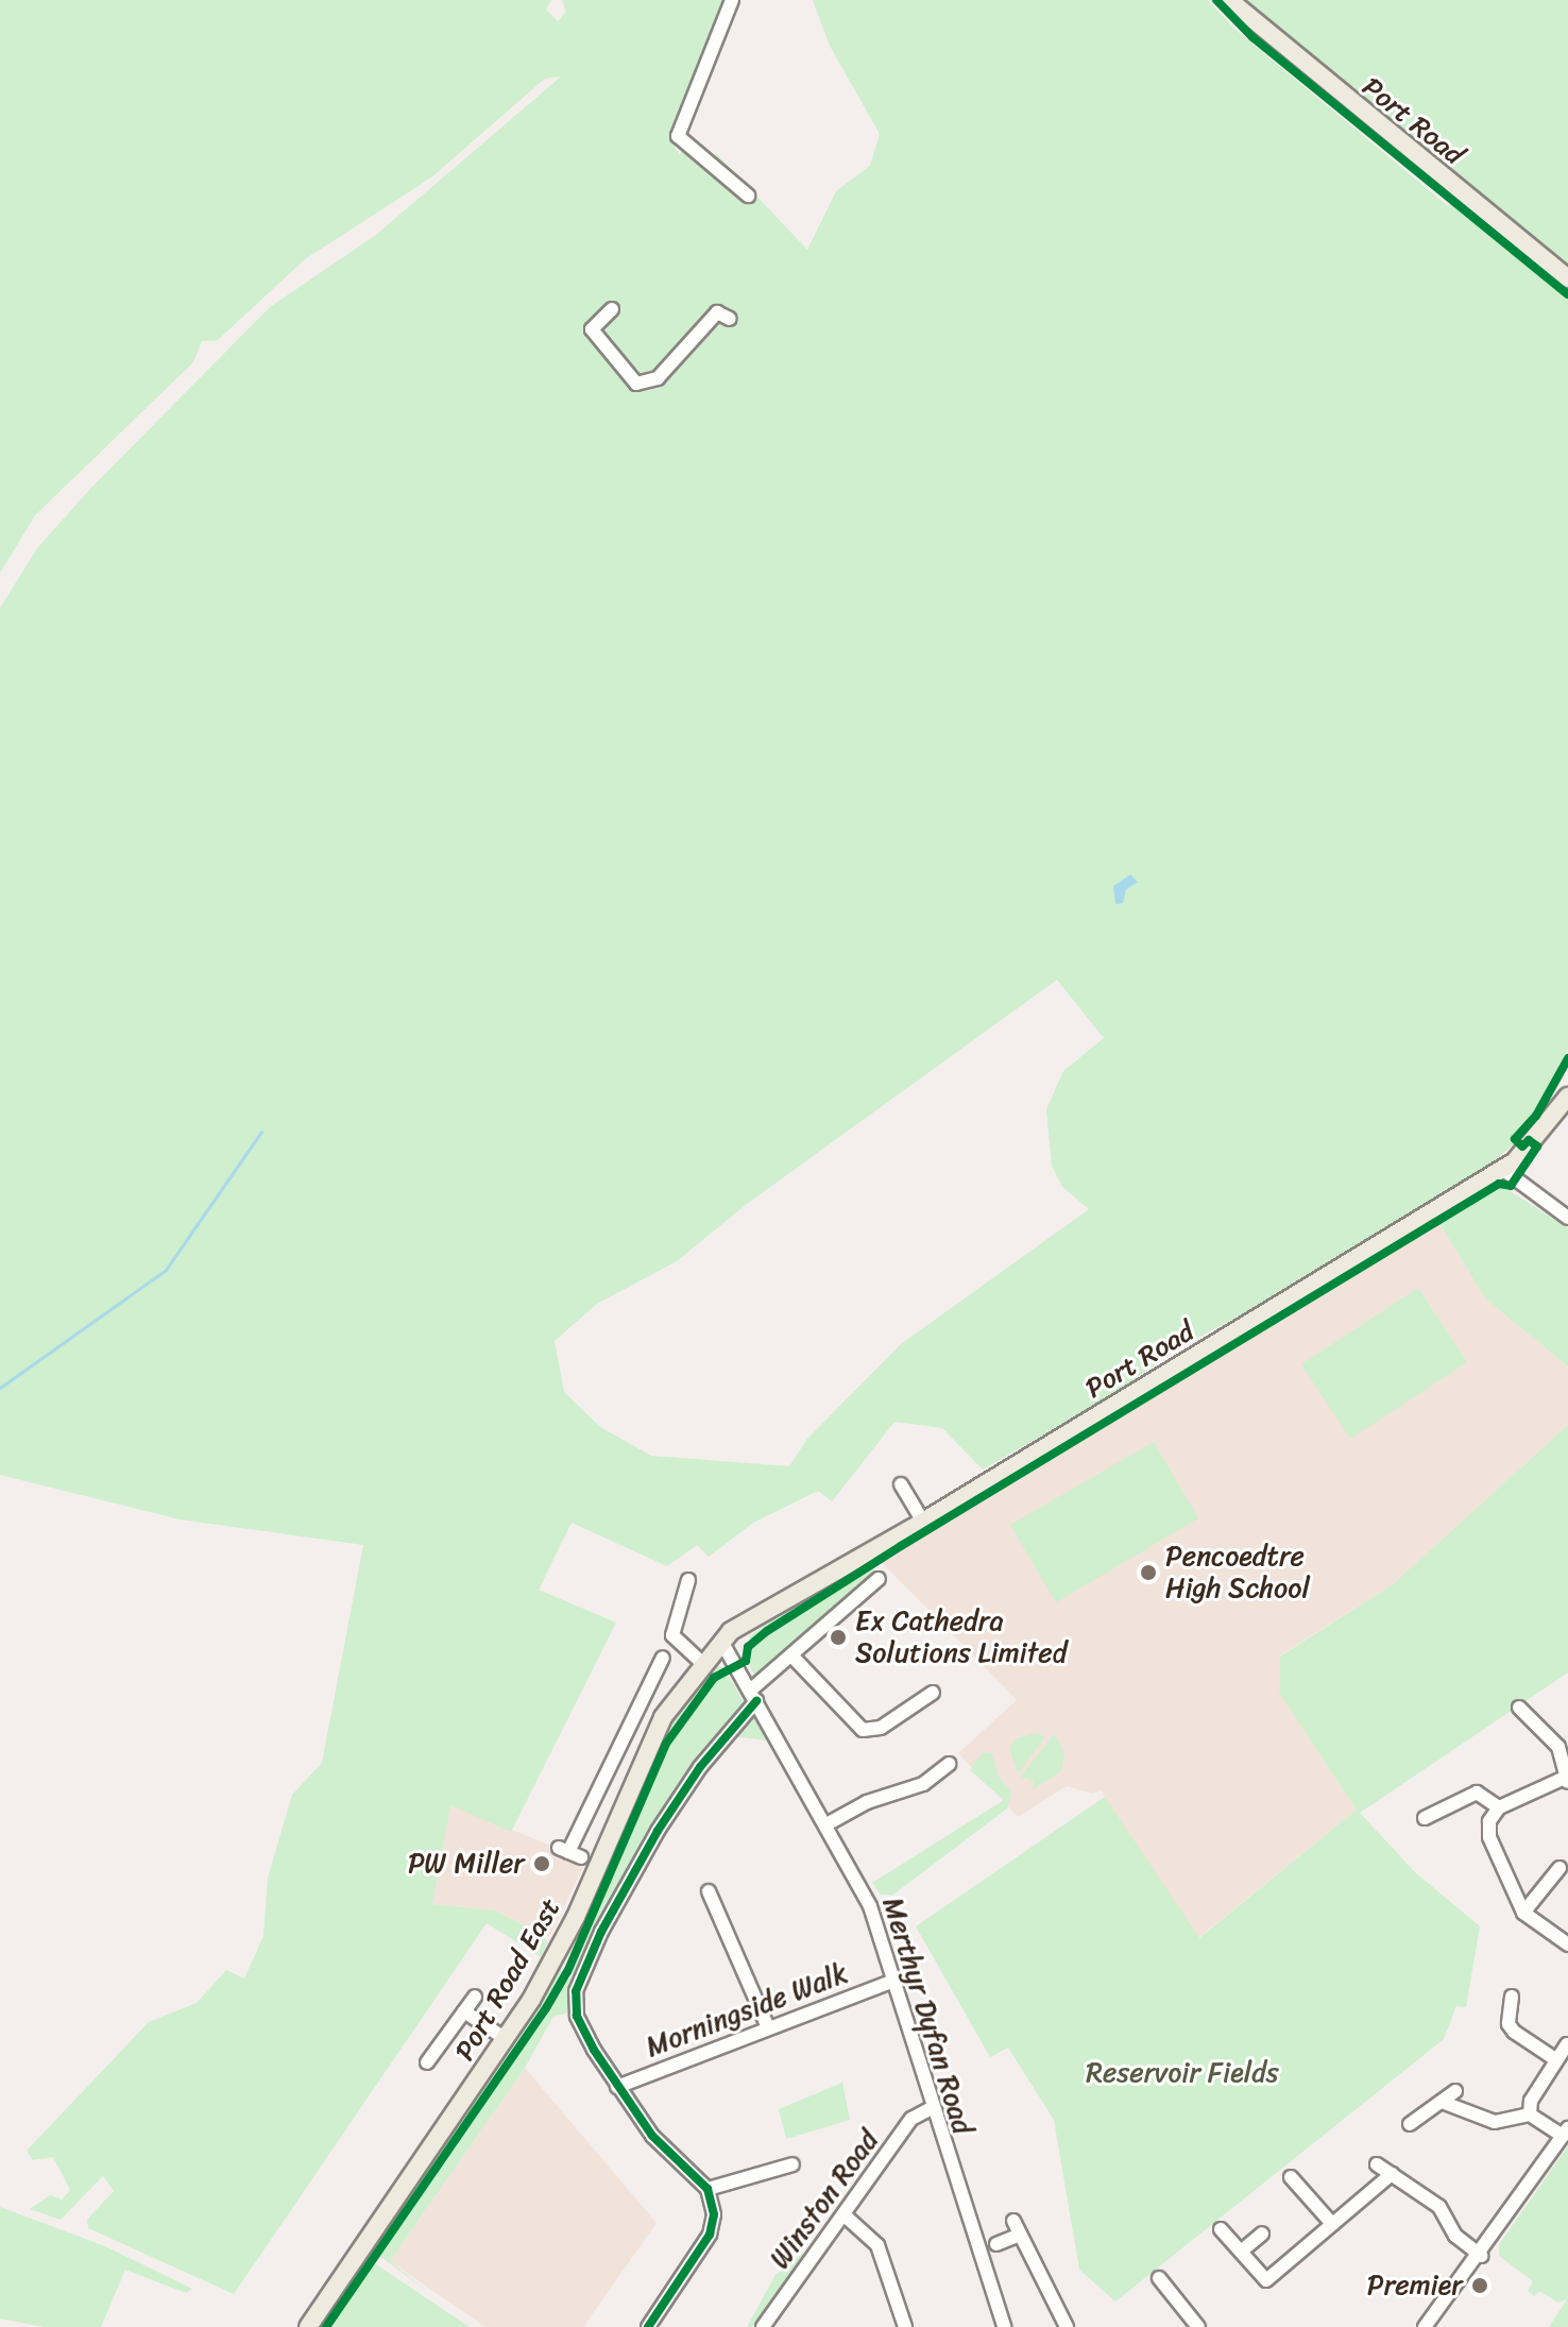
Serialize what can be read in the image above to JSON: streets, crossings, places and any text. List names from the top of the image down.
{
  "streets": {
    "main road": ["Port Road", "Port Road East"],
    "street": ["Morningside Walk", "Merthyr Dyfan Road", "Winston Road"]
  },
  "crossings": [
    ["Port Road", "Port Road East"],
    ["Port Road", "Merthyr Dyfan Road"],
    ["Port Road East", "Morningside Walk"],
    ["Port Road East", "Merthyr Dyfan Road"],
    ["Morningside Walk", "Merthyr Dyfan Road"],
    ["Merthyr Dyfan Road", "Winston Road"]
  ],
  "parks": ["Reservoir Fields"],
  "places": [
    "Pencoedtre High School",
    "Ex Cathedra Solutions Limited",
    "PW Miller",
    "Premier"
  ]
}
